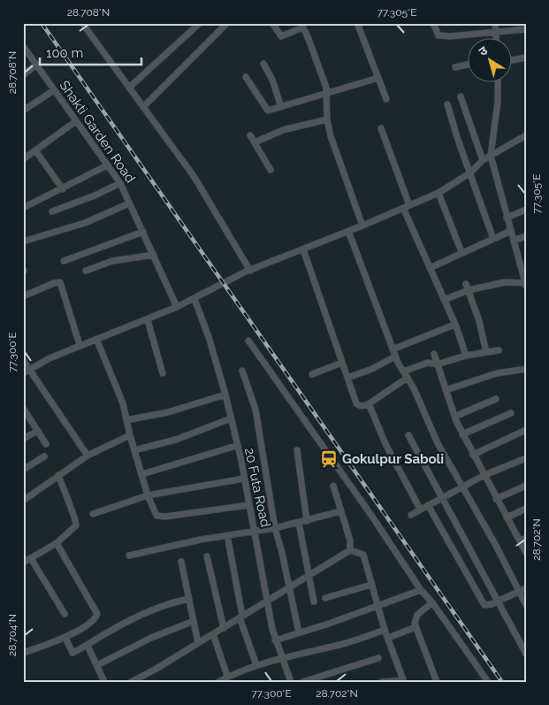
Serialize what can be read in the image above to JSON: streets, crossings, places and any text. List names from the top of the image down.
{
  "streets": {
    "street": ["Shakti Garden Road", "20 Futa Road"]
  },
  "places": {
    "station": ["Gokulpur Saboli"]
  },
  "scale_bar": "100 m",
  "north": "top left",
  "coordinates": [
    "28.708°N",
    "77.305°E",
    "77.300°E",
    "28.702°N",
    "28.704°N"
  ]
}
